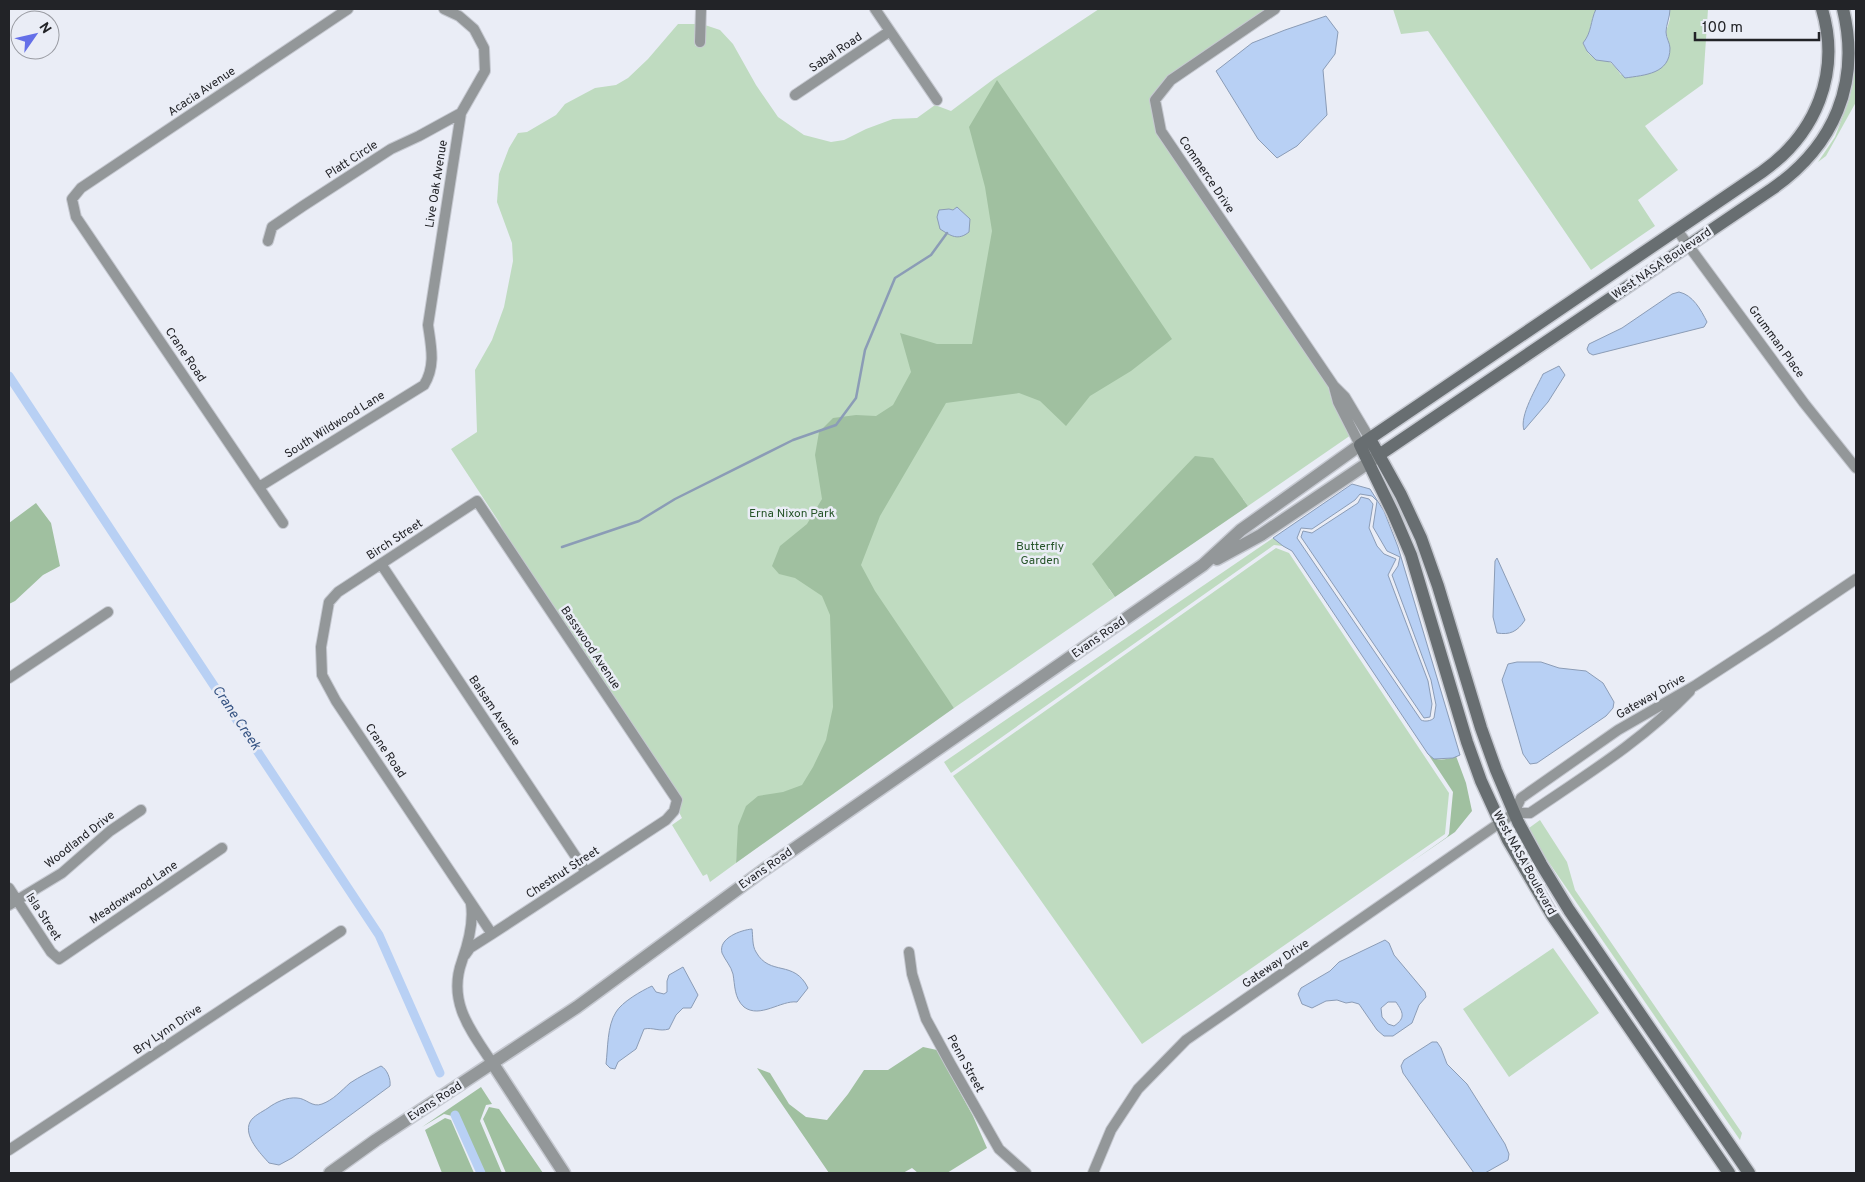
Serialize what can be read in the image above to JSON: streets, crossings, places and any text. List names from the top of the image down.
{
  "streets": {
    "main road": ["West NASA Boulevard"],
    "street": [
      "Sabal Road",
      "Acacia Avenue",
      "Platt Circle",
      "Commerce Drive",
      "Live Oak Avenue",
      "Grumman Place",
      "Crane Road",
      "South Wildwood Lane",
      "Birch Street",
      "Evans Road",
      "Basswood Avenue",
      "Gateway Drive",
      "Balsam Avenue",
      "Woodland Drive",
      "Chestnut Street",
      "Meadowwood Lane",
      "Isla Street",
      "Bry Lynn Drive",
      "Penn Street"
    ]
  },
  "crossings": [
    ["Acacia Avenue", "Crane Road"],
    ["Platt Circle", "Live Oak Avenue"],
    ["Commerce Drive", "West NASA Boulevard"],
    ["Commerce Drive", "Evans Road"],
    ["Live Oak Avenue", "South Wildwood Lane"],
    ["West NASA Boulevard", "Grumman Place"],
    ["West NASA Boulevard", "Evans Road"],
    ["West NASA Boulevard", "Gateway Drive"],
    ["Crane Road", "South Wildwood Lane"],
    ["Crane Road", "Birch Street"],
    ["Crane Road", "Chestnut Street"],
    ["Birch Street", "Basswood Avenue"],
    ["Birch Street", "Balsam Avenue"],
    ["Basswood Avenue", "Chestnut Street"],
    ["Balsam Avenue", "Chestnut Street"],
    ["Woodland Drive", "Isla Street"],
    ["Meadowwood Lane", "Isla Street"]
  ],
  "water": ["Crane Creek"],
  "parks": ["Erna Nixon Park", "Butterfly Garden"],
  "scale_bar": "100 m",
  "north": "top right"
}
